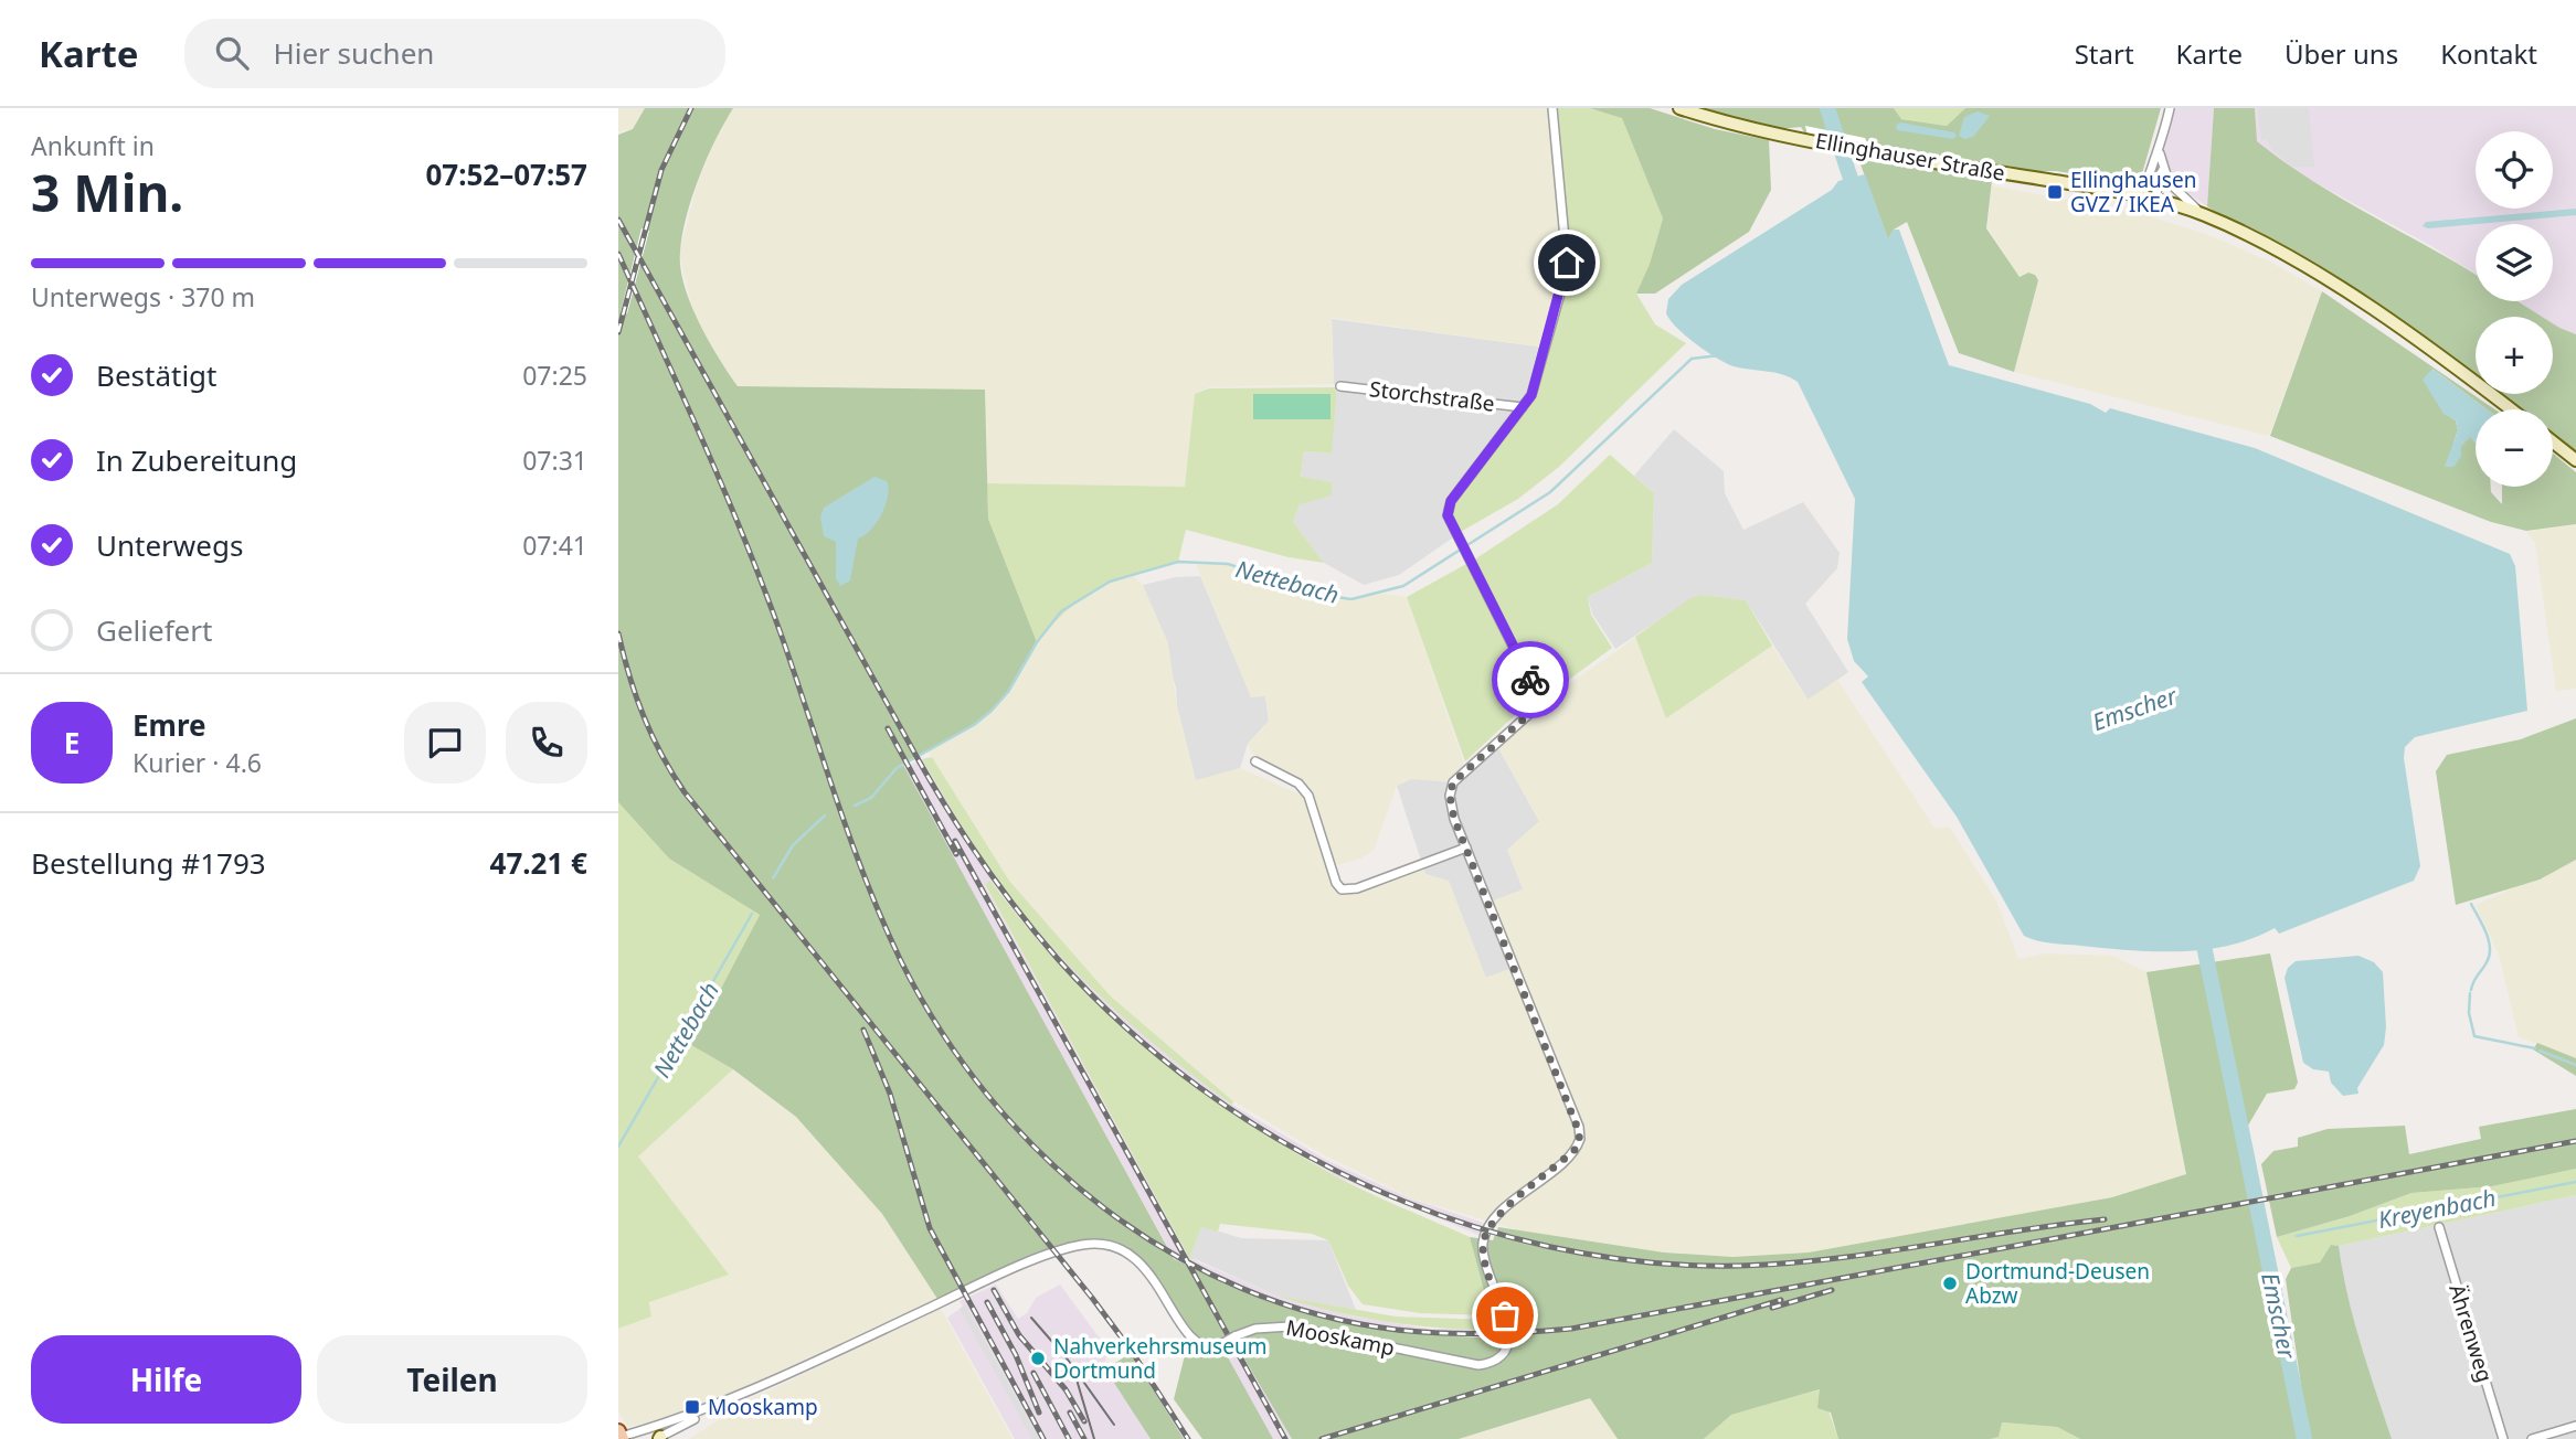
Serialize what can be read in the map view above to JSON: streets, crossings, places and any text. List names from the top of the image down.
{
  "streets": {
    "main road": ["Ellinghauser Straße"],
    "street": ["Storchstraße", "Ährenweg", "Mooskamp"]
  },
  "water": ["Nettebach", "Emscher", "Kreyenbach"],
  "places": {
    "transit": ["Ellinghausen GVZ / IKEA", "Mooskamp"],
    "other": ["Dortmund-Deusen Abzw", "Nahverkehrsmuseum Dortmund"]
  },
  "page": {
    "header": "Karte",
    "search": "Hier suchen",
    "nav": [
      "Start",
      "Karte",
      "Über uns",
      "Kontakt"
    ],
    "heading": ["3 Min.", "Ankunft in", "07:52–07:57"],
    "panel": [
      "Emre",
      "Kurier · 4.6",
      "Bestellung #1793",
      "47.21 €"
    ],
    "map_buttons": ["+", "−"],
    "bar": "Unterwegs · 370 m",
    "list": [
      ["Bestätigt", "07:25"],
      ["In Zubereitung", "07:31"],
      ["Unterwegs", "07:41"],
      "Geliefert"
    ],
    "round": "E",
    "buttons": ["Hilfe", "Teilen"]
  }
}
